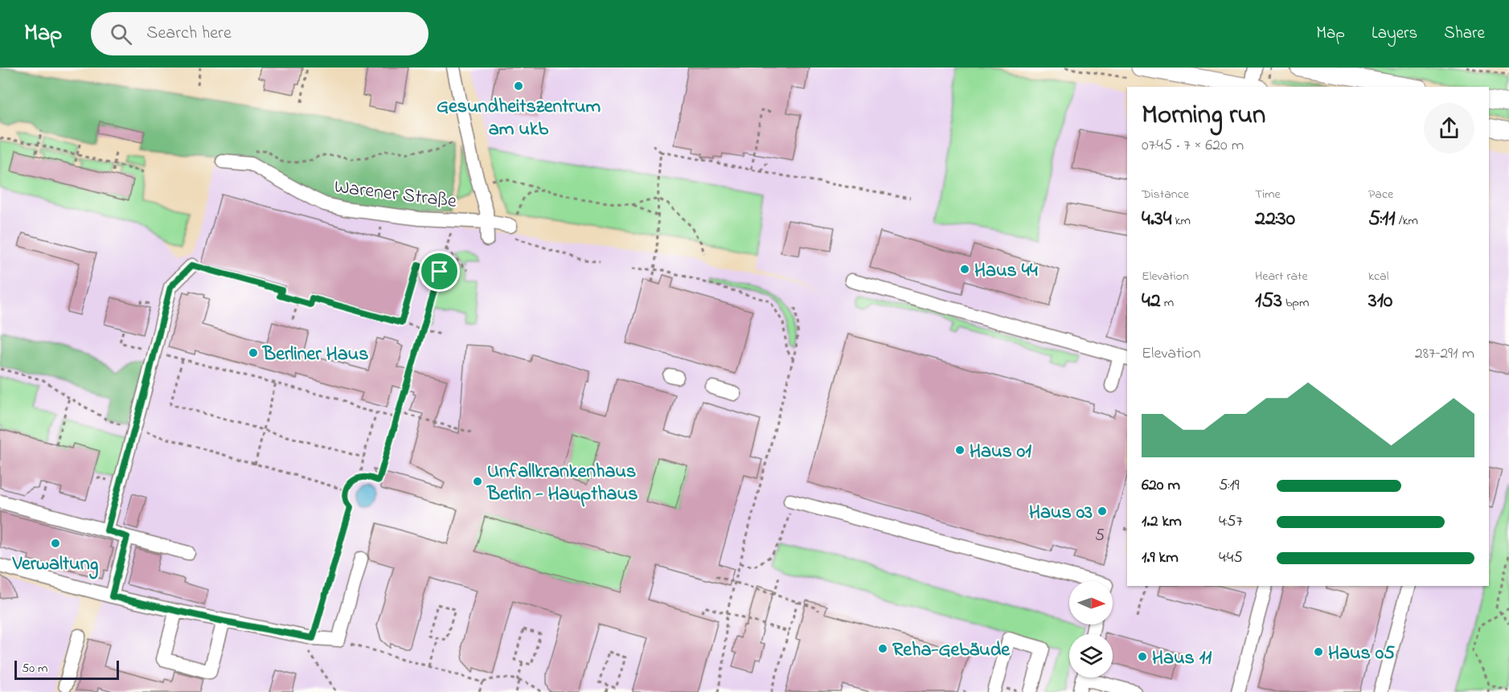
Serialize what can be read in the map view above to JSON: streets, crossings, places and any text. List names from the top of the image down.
{
  "streets": {
    "street": ["Warener Straße"]
  },
  "places": [
    "Gesundheitszentrum am ukb",
    "Haus 44",
    "Berliner Haus",
    "Haus 01",
    "Unfallkrankenhaus Berlin - Haupthaus",
    "Haus 03",
    "Verwaltung",
    "Reha-Gebäude",
    "Haus 05",
    "Haus 11"
  ],
  "house_numbers": ["5"],
  "scale_bar": "50 m",
  "north": "right",
  "page": {
    "header": "Map",
    "search": "Search here",
    "nav": ["Map", "Layers", "Share"],
    "heading": ["Morning run", "07:45 · 7 × 620 m"],
    "stats": [
      ["Distance", "4.34 km"],
      ["Time", "22:30"],
      ["Pace", "5:11 /km"],
      ["Elevation", "42 m"],
      ["Heart rate", "153 bpm"],
      ["kcal", "310"]
    ],
    "chart": ["Elevation", "287–291 m"],
    "list": [
      {
        "name": "620 m",
        "note": "5:19"
      },
      {
        "name": "1.2 km",
        "note": "4:57"
      },
      {
        "name": "1.9 km",
        "note": "4:45"
      }
    ],
    "scale": "50 m"
  }
}
